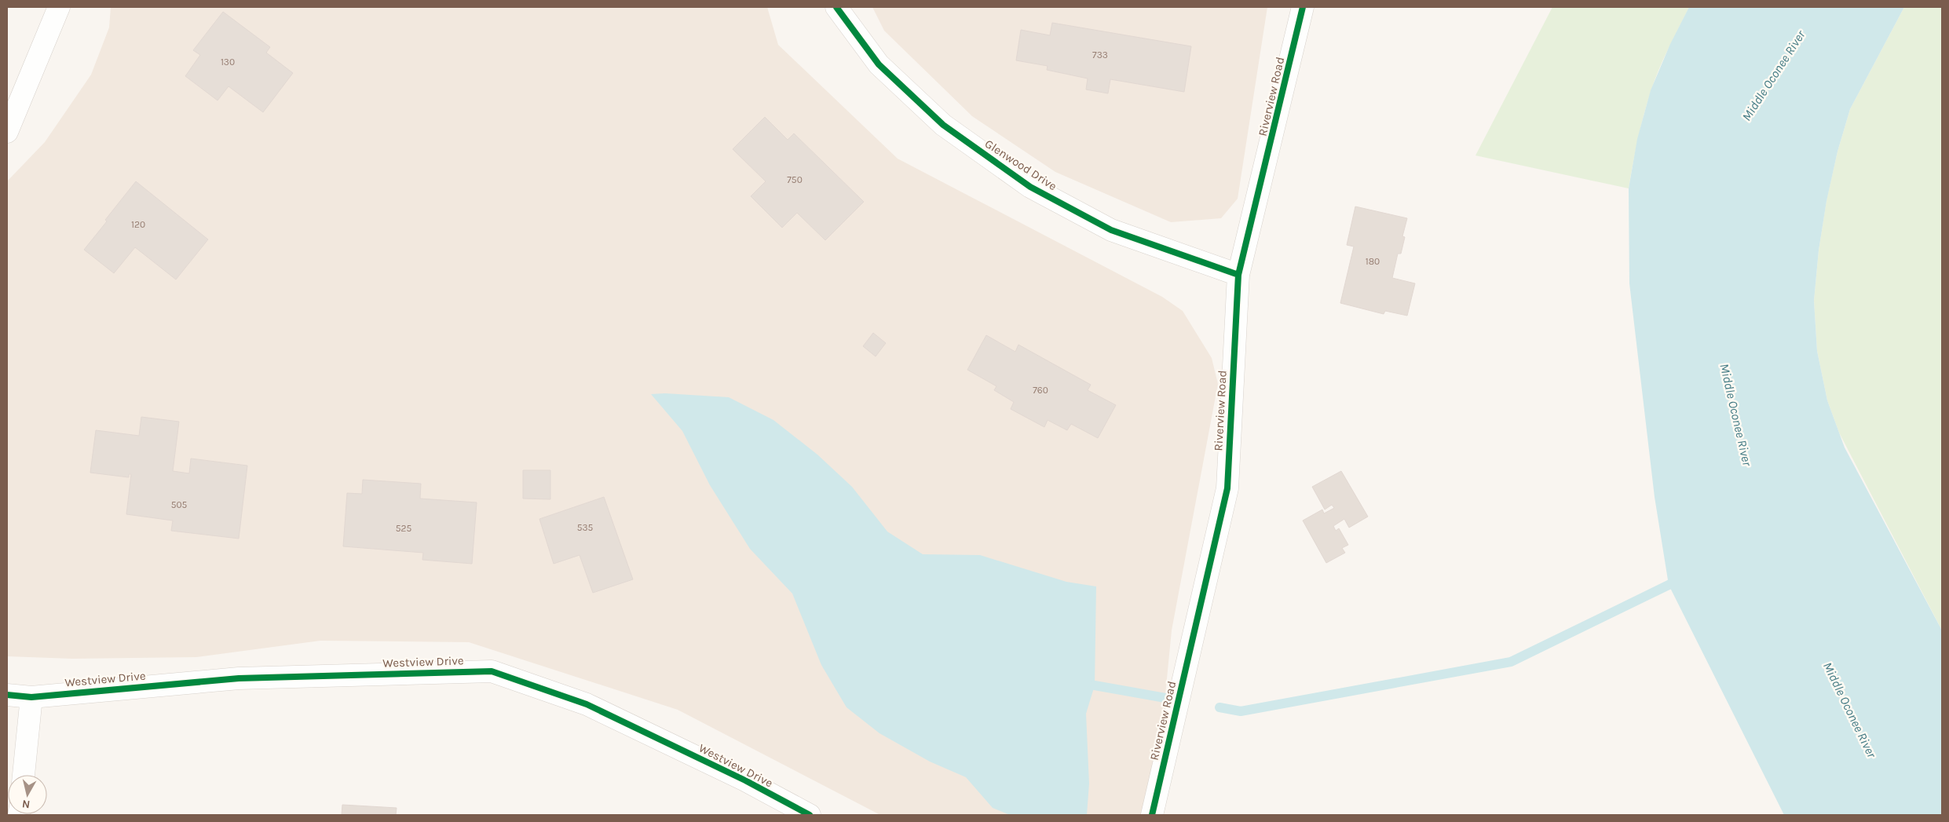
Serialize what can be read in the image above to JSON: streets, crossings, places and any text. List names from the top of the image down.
{
  "streets": {
    "street": ["Riverview Road", "Glenwood Drive", "Westview Drive"]
  },
  "crossings": [
    ["Riverview Road", "Glenwood Drive"]
  ],
  "water": ["Middle Oconee River"],
  "house_numbers": [
    "733",
    "130",
    "750",
    "120",
    "180",
    "760",
    "505",
    "535",
    "525"
  ],
  "north": "bottom"
}
